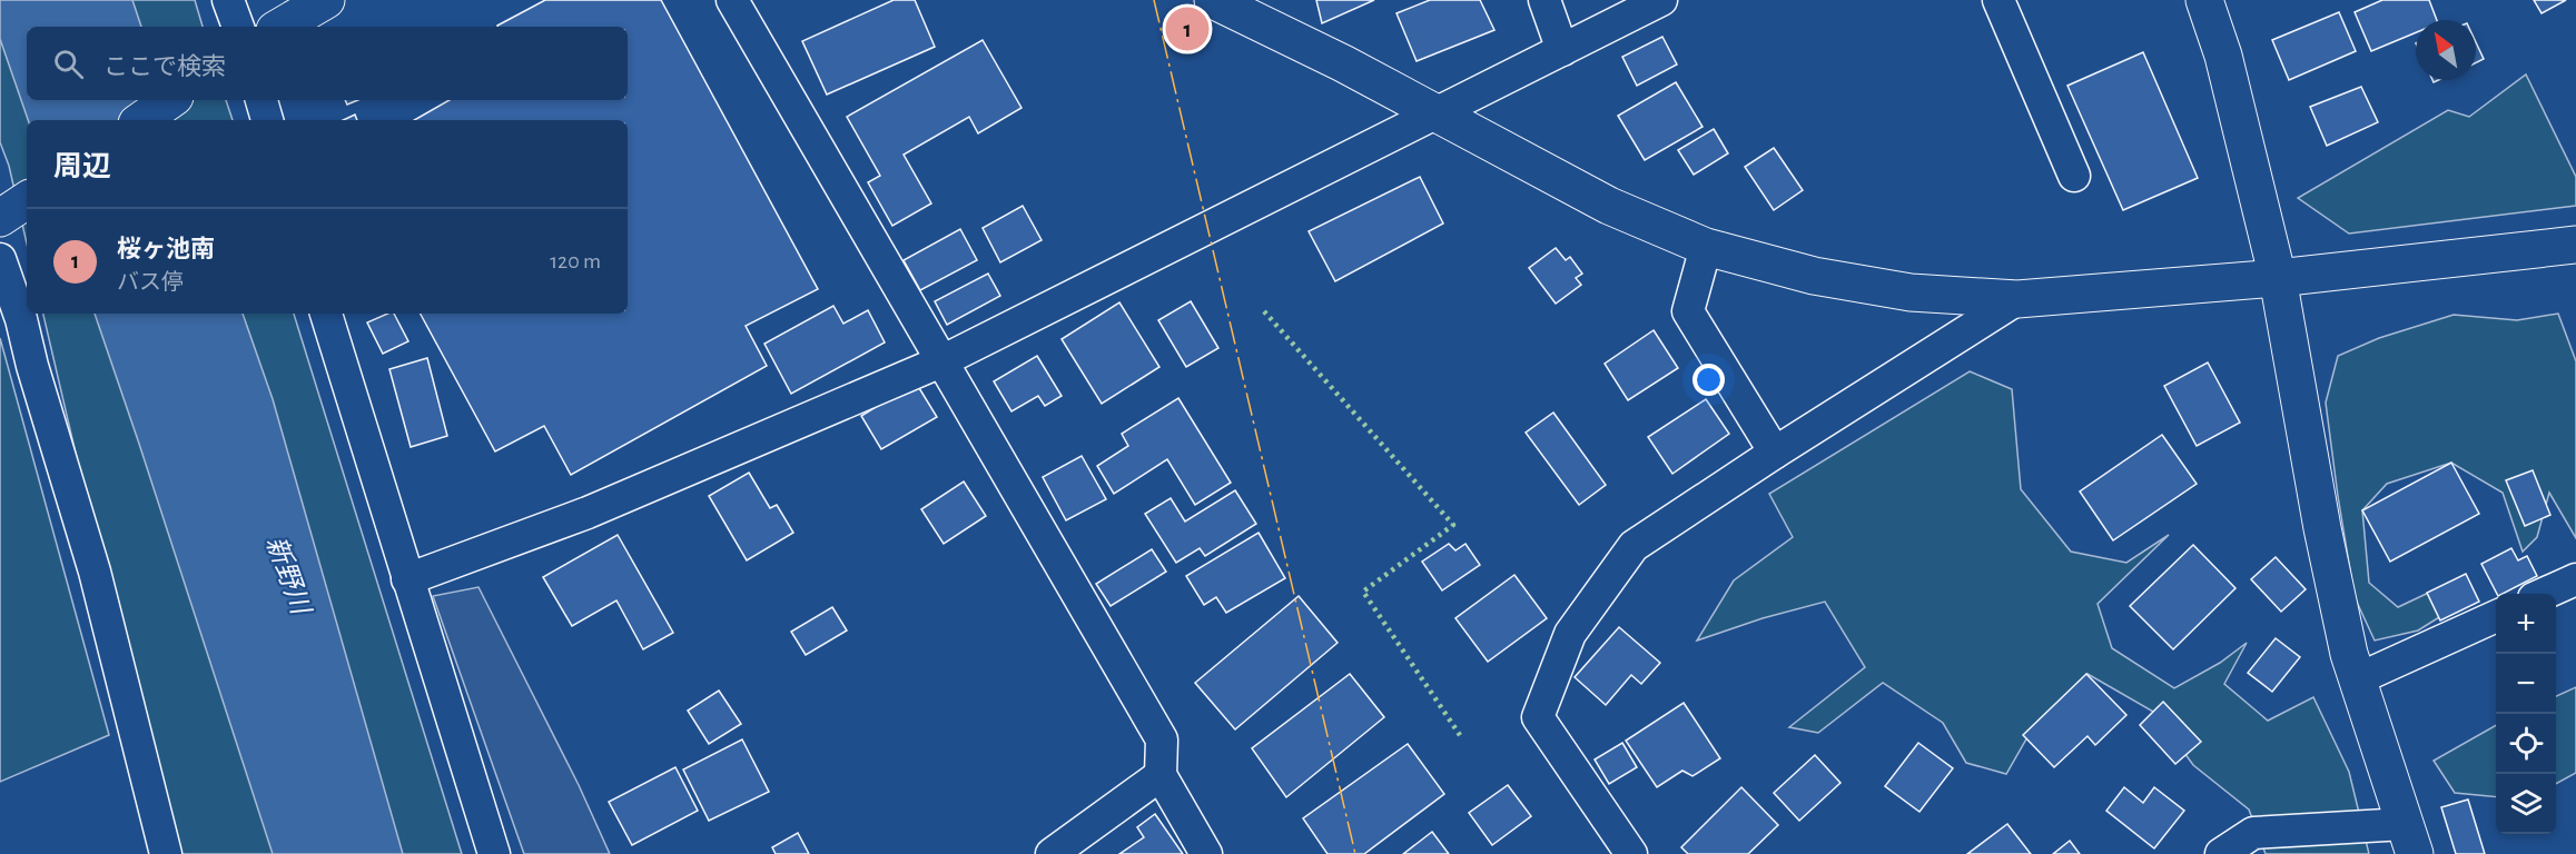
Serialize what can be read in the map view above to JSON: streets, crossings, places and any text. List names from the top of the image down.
{
  "water": ["新野川"],
  "north": "top left",
  "page": {
    "pins": "1",
    "search": "ここで検索",
    "heading": "周辺",
    "list": [
      {
        "mark": "1",
        "name": "桜ヶ池南",
        "note": "バス停",
        "value": "120 m"
      }
    ],
    "map_buttons": ["+", "−"]
  }
}
